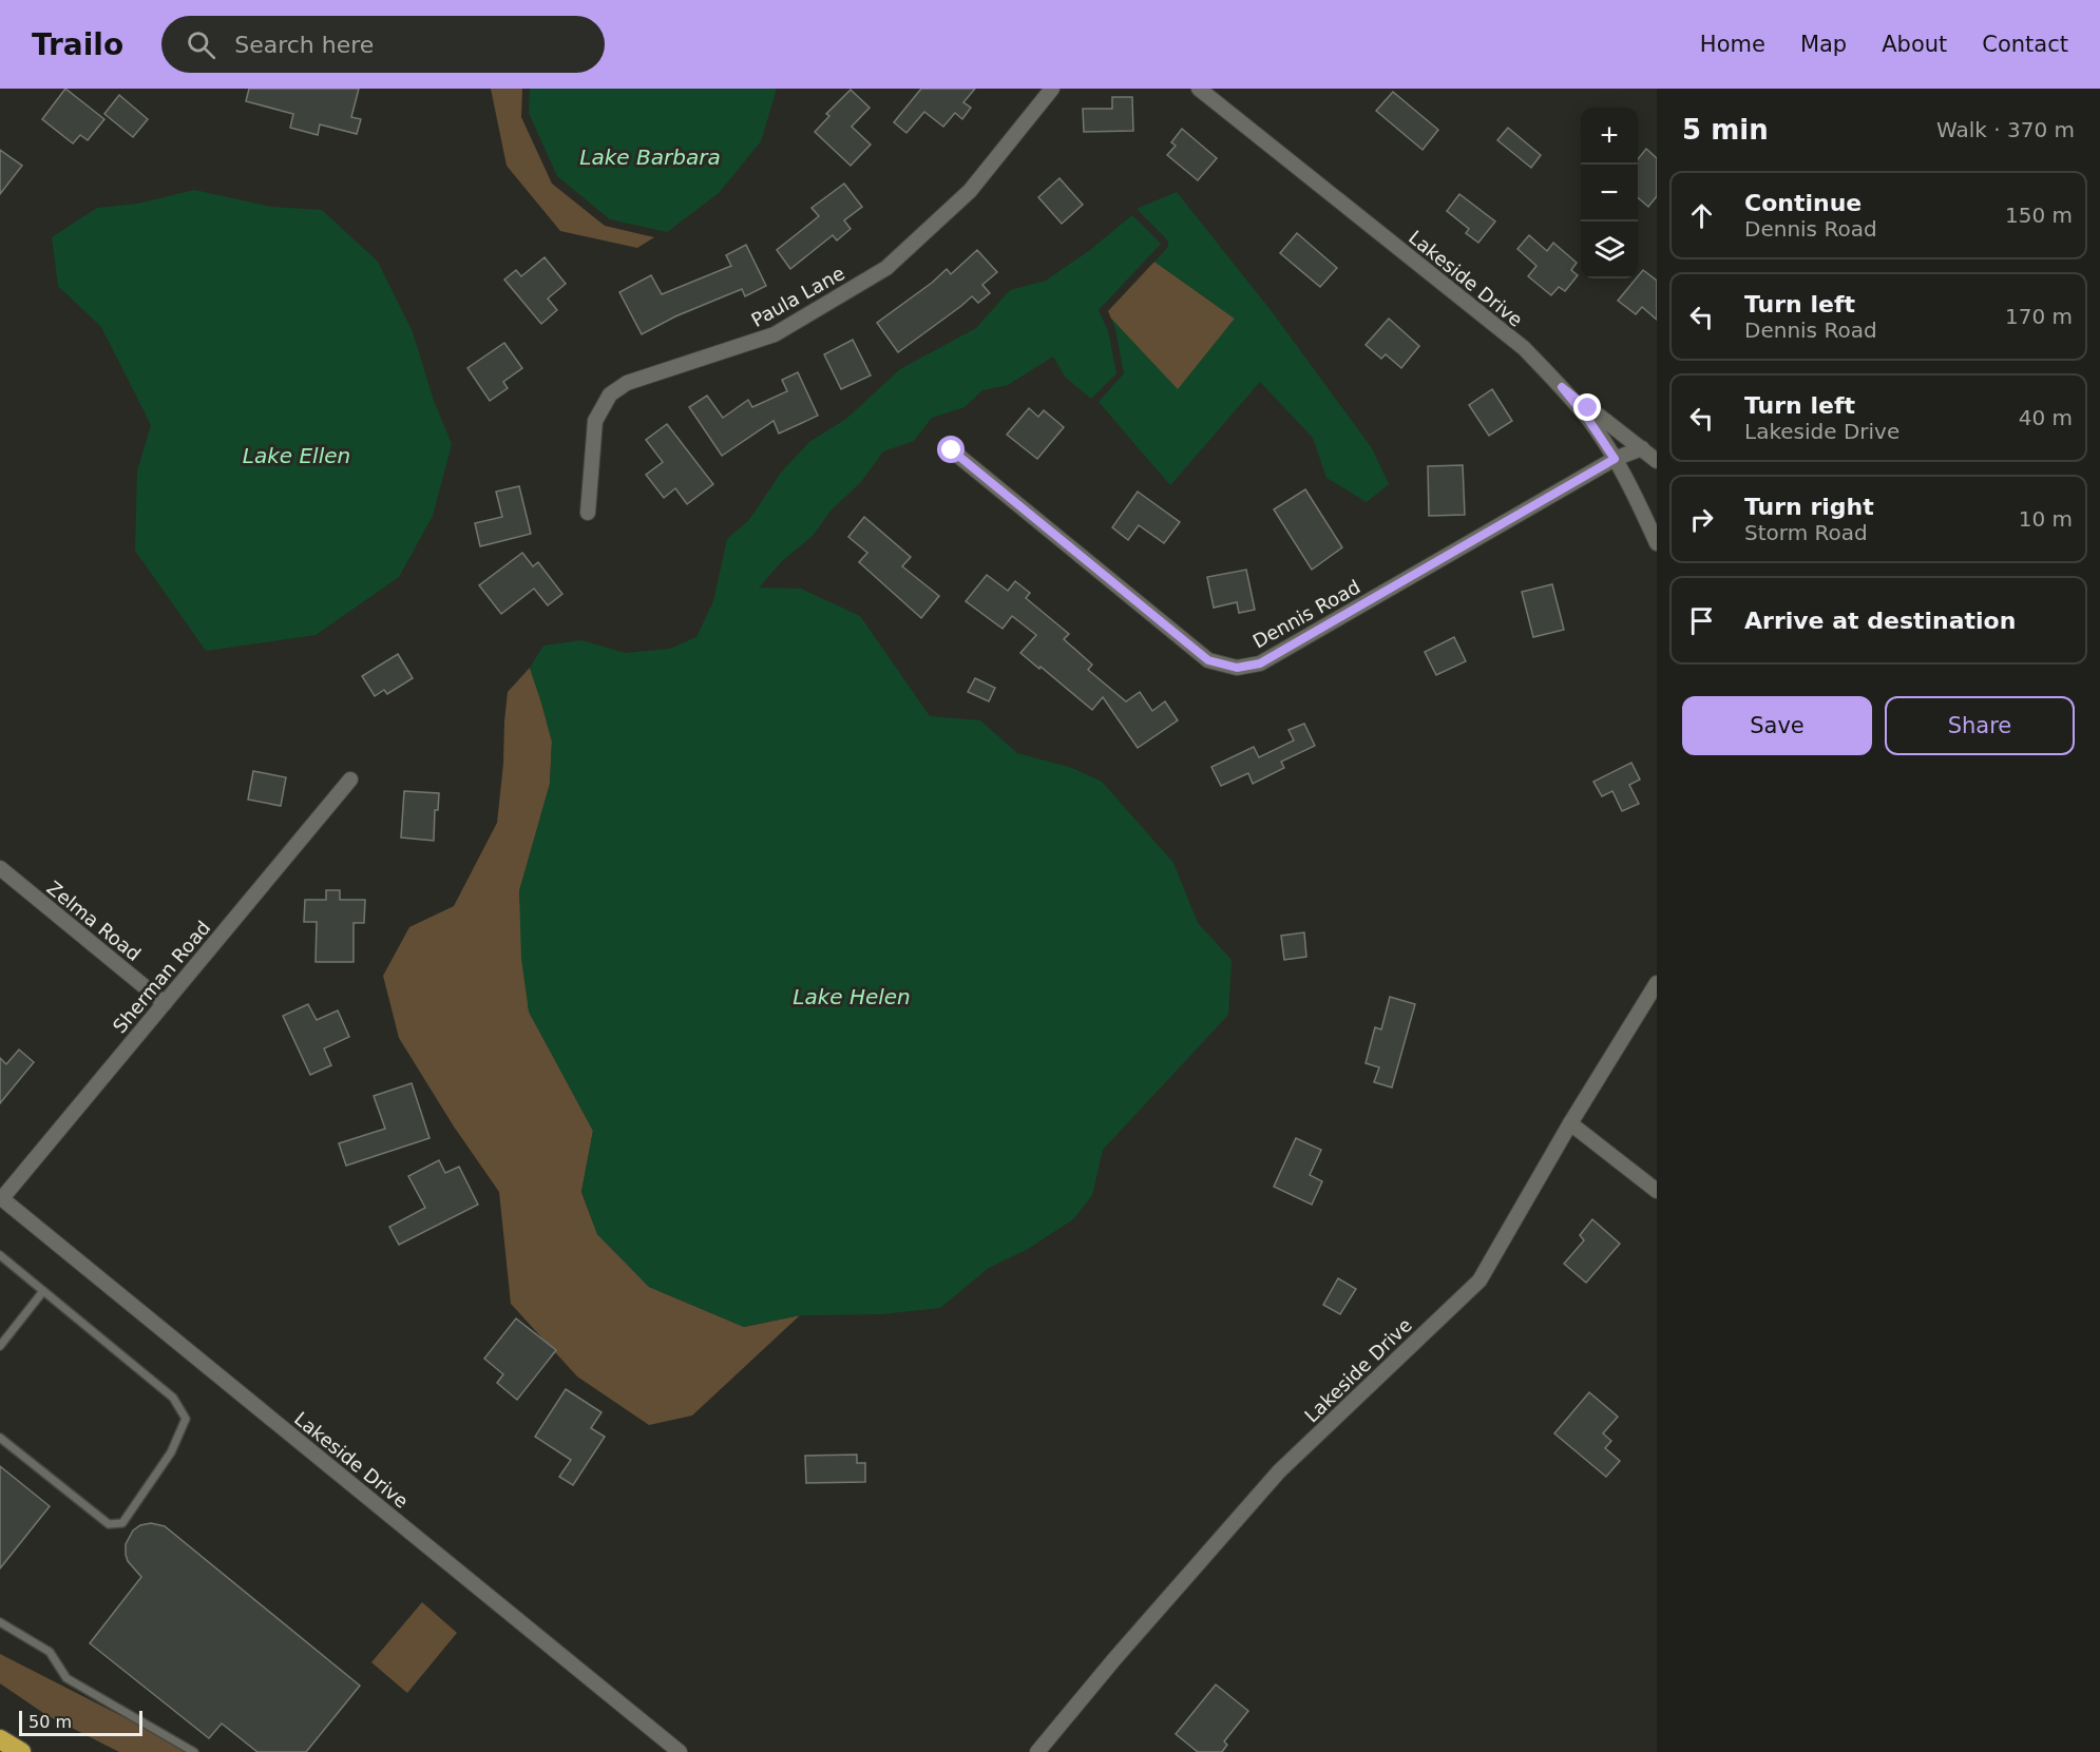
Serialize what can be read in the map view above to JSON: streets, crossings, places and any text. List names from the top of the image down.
{
  "streets": {
    "street": [
      "Lakeside Drive",
      "Paula Lane",
      "Dennis Road",
      "Zelma Road",
      "Sherman Road"
    ]
  },
  "crossings": [
    ["Lakeside Drive", "Dennis Road"],
    ["Lakeside Drive", "Sherman Road"],
    ["Zelma Road", "Sherman Road"]
  ],
  "water": ["Lake Barbara", "Lake Ellen", "Lake Helen"],
  "scale_bar": "50 m",
  "page": {
    "header": "Trailo",
    "search": "Search here",
    "nav": [
      "Home",
      "Map",
      "About",
      "Contact"
    ],
    "heading": ["5 min", "Walk · 370 m"],
    "map_buttons": ["+", "−"],
    "list": [
      ["Continue", "Dennis Road", "150 m"],
      ["Turn left", "Dennis Road", "170 m"],
      ["Turn left", "Lakeside Drive", "40 m"],
      ["Turn right", "Storm Road", "10 m"],
      "Arrive at destination"
    ],
    "buttons": ["Save", "Share"],
    "scale": "50 m"
  }
}
